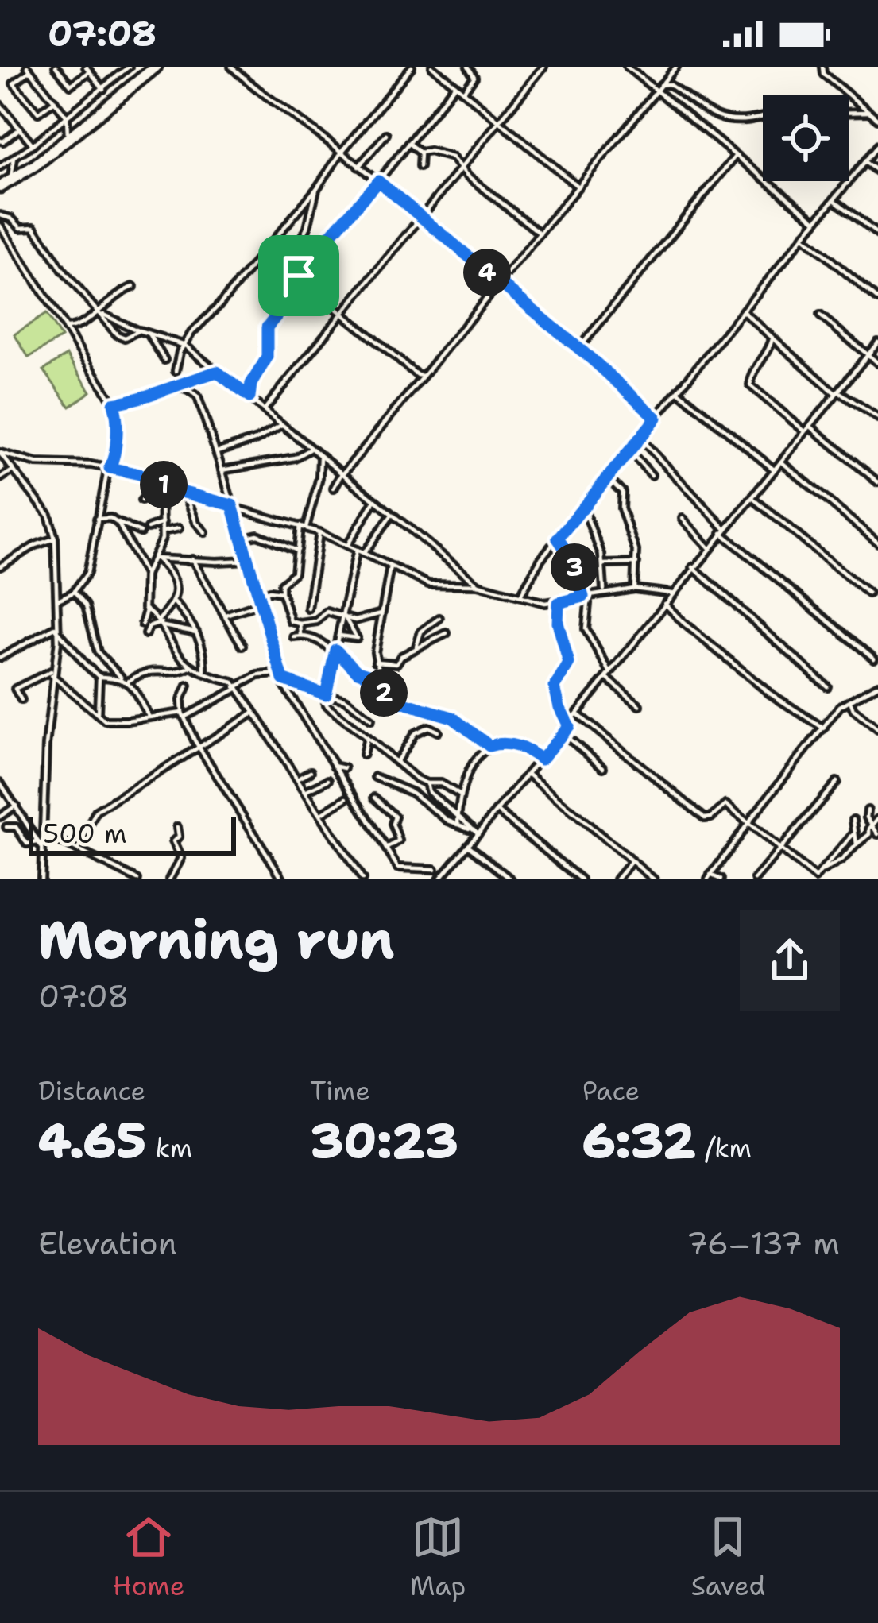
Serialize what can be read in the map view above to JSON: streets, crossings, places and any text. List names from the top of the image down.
{
  "scale_bar": "500 m",
  "page": {
    "status": "07:08",
    "pins": [
      "4",
      "1",
      "3",
      "2"
    ],
    "scale": "500 m",
    "heading": ["Morning run", "07:08"],
    "stats": [
      ["Distance", "4.65 km"],
      ["Time", "30:23"],
      ["Pace", "6:32 /km"]
    ],
    "chart": ["Elevation", "76–137 m"],
    "tabs": ["Home", "Map", "Saved"]
  }
}
